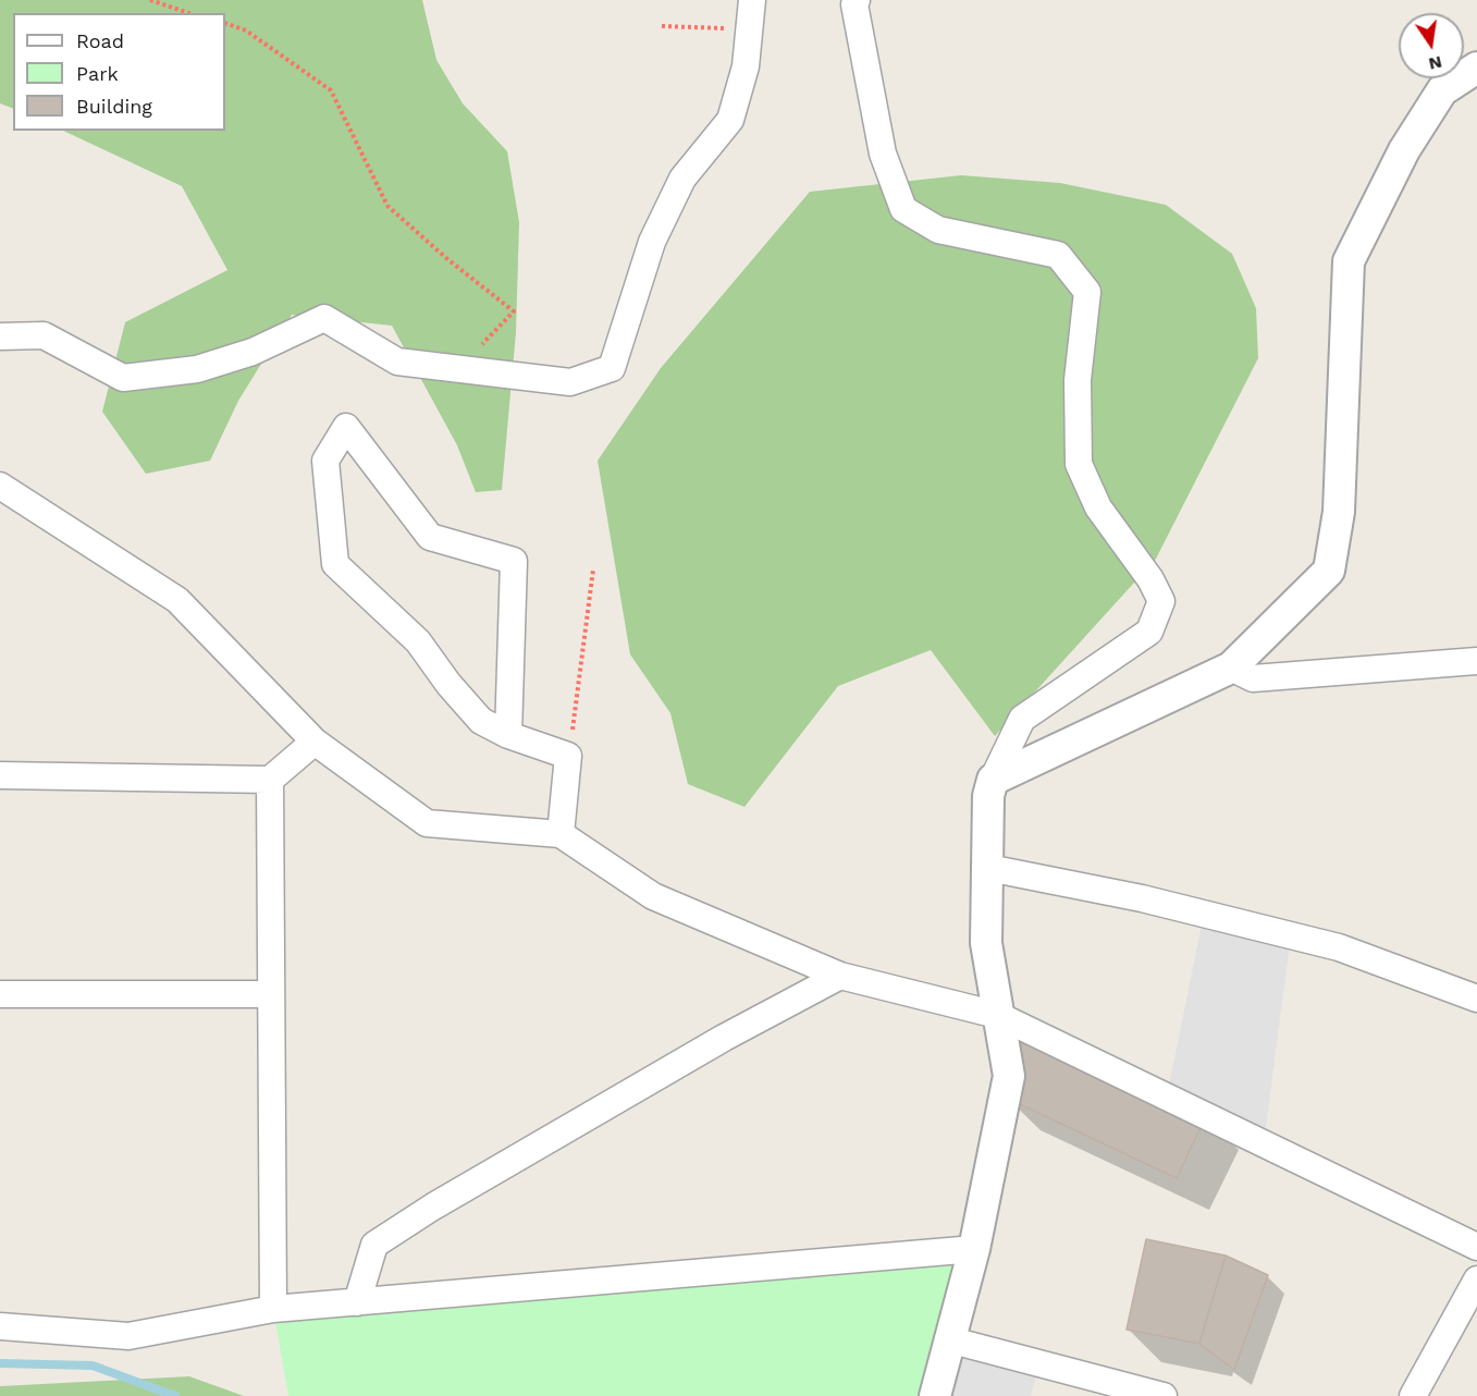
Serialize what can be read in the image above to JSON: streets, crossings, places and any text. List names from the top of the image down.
{
  "legend": ["Road", "Park", "Building"],
  "north": "bottom"
}
